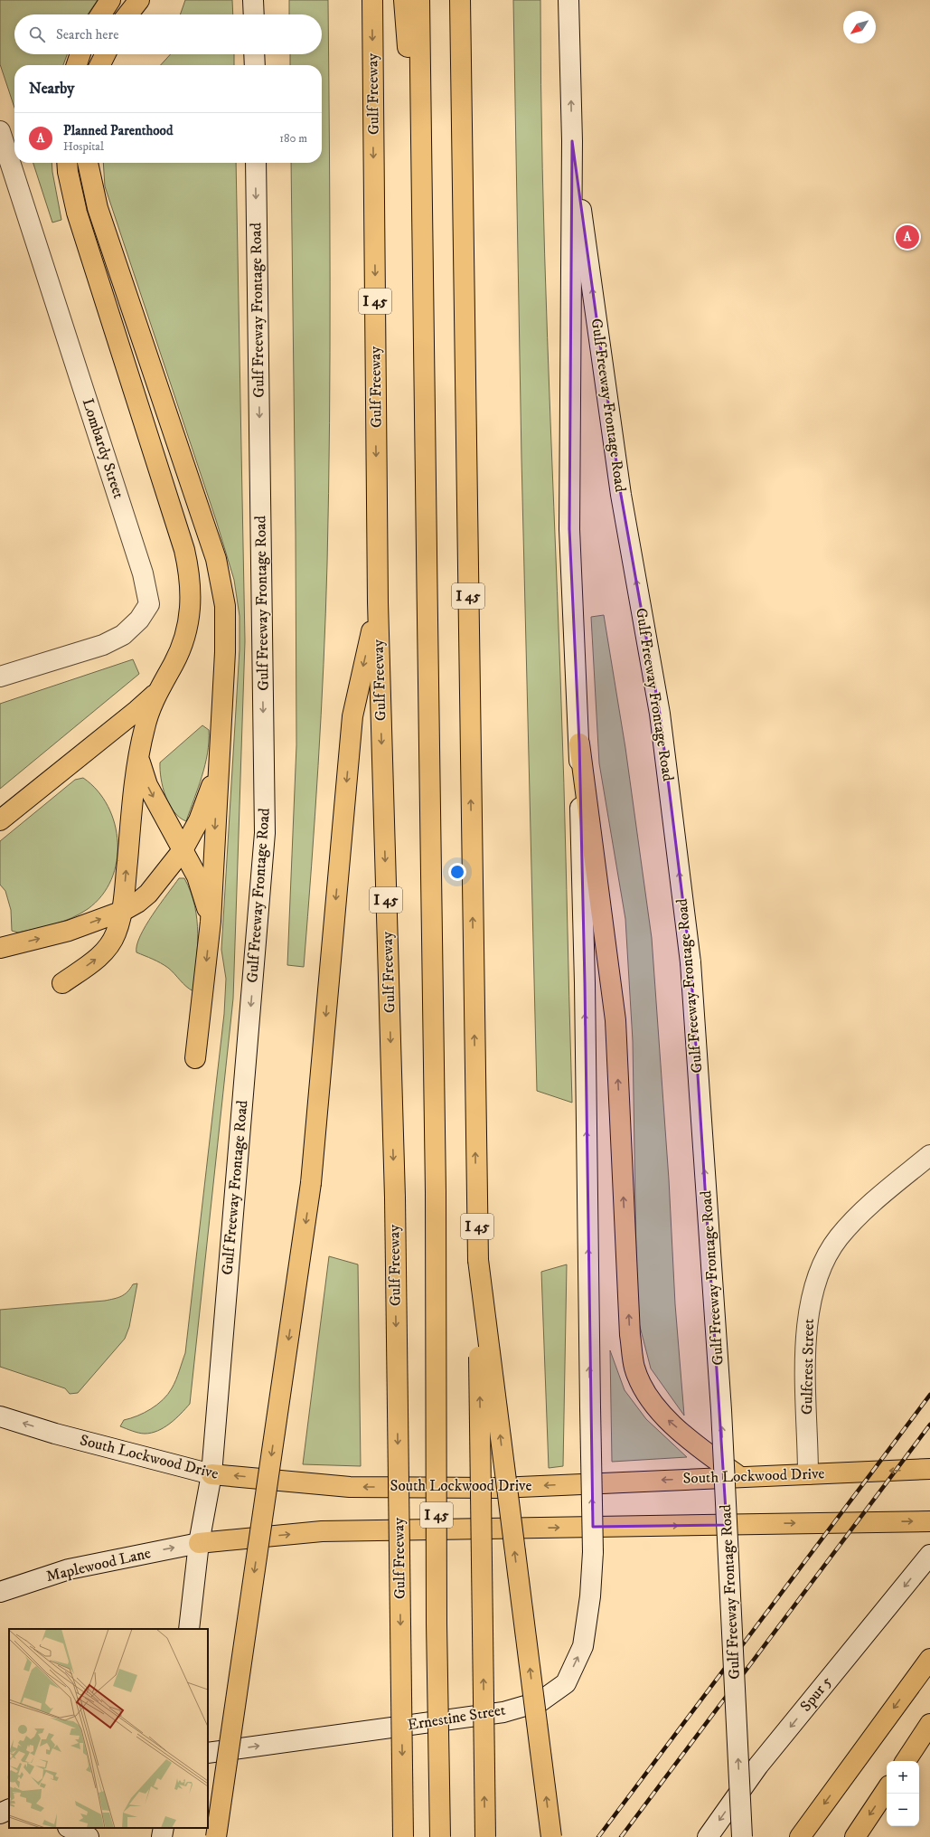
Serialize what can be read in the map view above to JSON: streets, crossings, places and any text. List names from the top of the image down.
{
  "streets": {
    "main road": [
      "Gulf Freeway",
      "I 45",
      "Gulf Freeway Frontage Road",
      "Lombardy Street",
      "Gulfcrest Street",
      "South Lockwood Drive",
      "Maplewood Lane",
      "Spur 5",
      "Ernestine Street"
    ]
  },
  "crossings": [
    ["Gulf Freeway Frontage Road", "South Lockwood Drive"],
    ["Gulf Freeway Frontage Road", "Maplewood Lane"],
    ["Gulf Freeway Frontage Road", "Ernestine Street"],
    ["Gulfcrest Street", "South Lockwood Drive"]
  ],
  "one_way": ["Maplewood Lane", "Ernestine Street"],
  "north": "bottom left",
  "page": {
    "search": "Search here",
    "heading": "Nearby",
    "list": [
      {
        "mark": "A",
        "name": "Planned Parenthood",
        "note": "Hospital",
        "value": "180 m"
      }
    ],
    "pins": "A",
    "map_buttons": ["+", "−"]
  }
}
